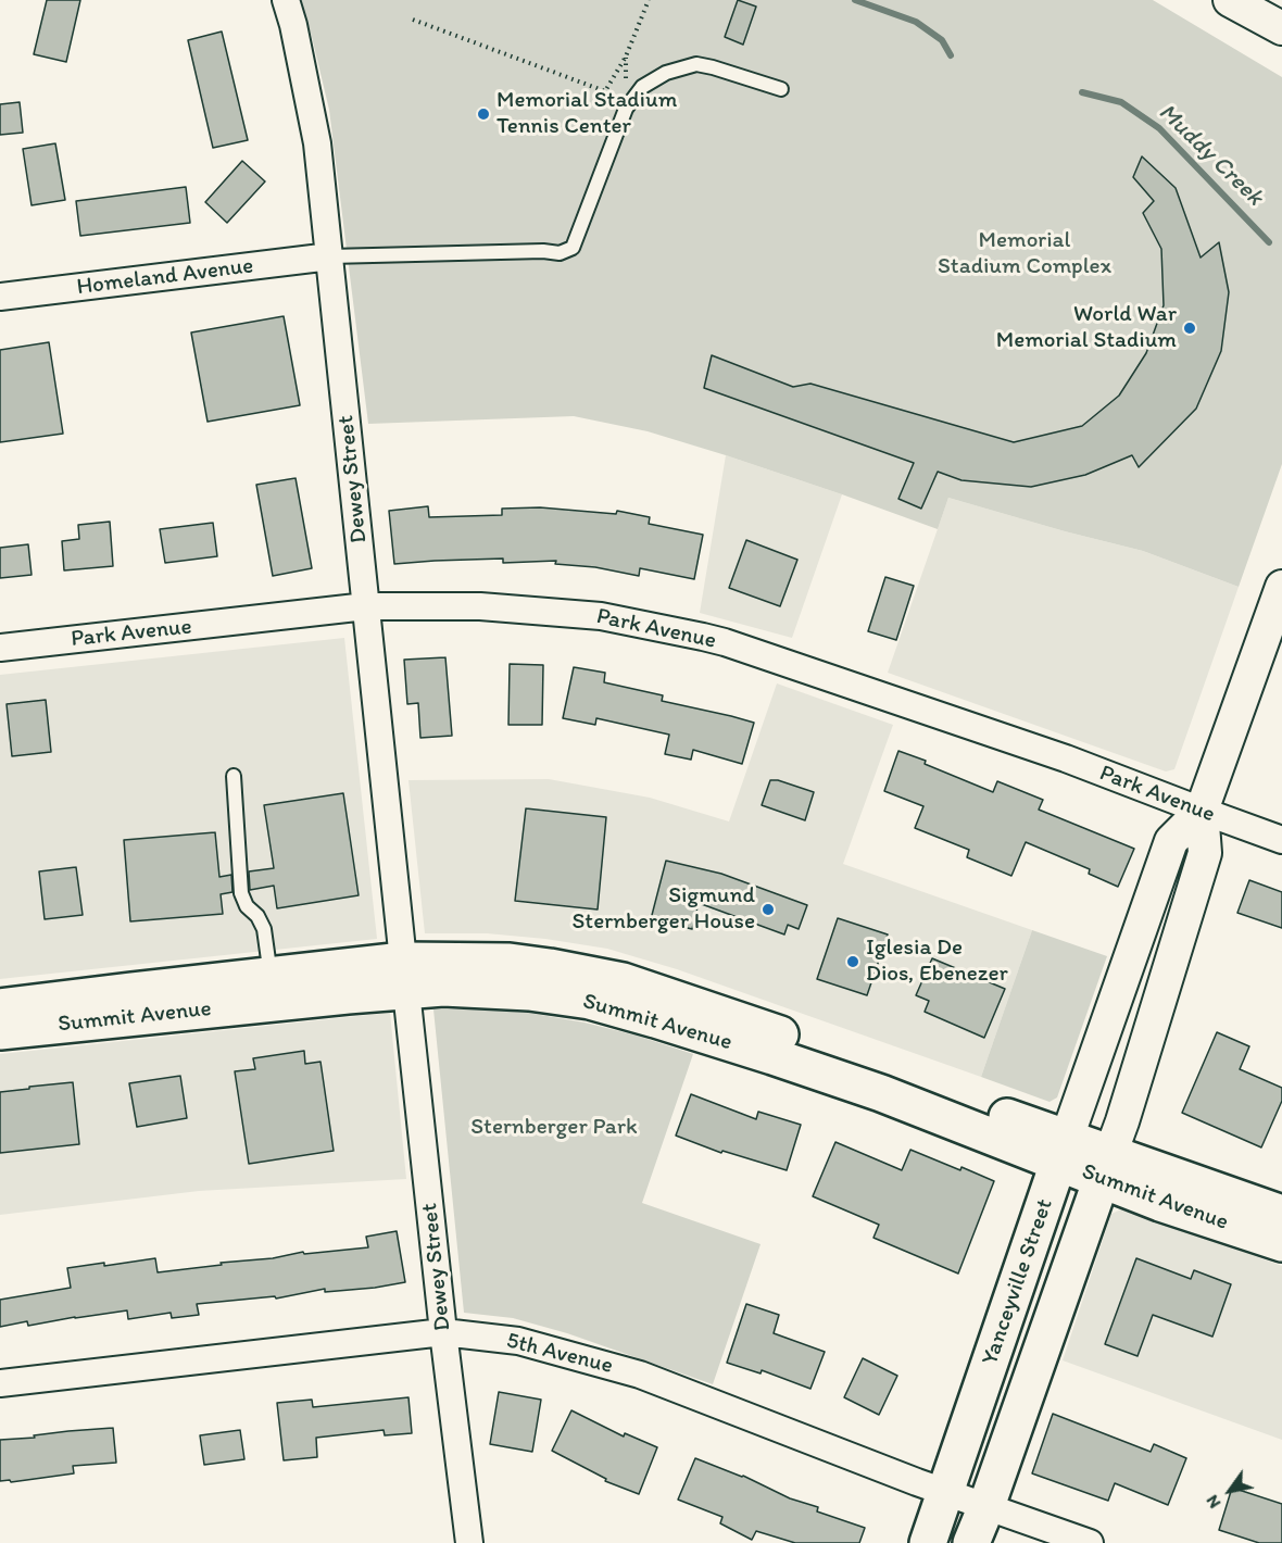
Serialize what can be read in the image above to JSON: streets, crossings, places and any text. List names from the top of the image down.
{
  "streets": {
    "main road": ["Summit Avenue", "Yanceyville Street"],
    "street": [
      "Homeland Avenue",
      "Dewey Street",
      "Park Avenue",
      "5th Avenue"
    ]
  },
  "crossings": [
    ["Homeland Avenue", "Dewey Street"],
    ["Dewey Street", "Park Avenue"],
    ["Dewey Street", "Summit Avenue"],
    ["Dewey Street", "5th Avenue"],
    ["Park Avenue", "Yanceyville Street"],
    ["Summit Avenue", "Yanceyville Street"],
    ["Yanceyville Street", "5th Avenue"]
  ],
  "water": ["Muddy Creek"],
  "parks": ["Memorial Stadium Complex", "Sternberger Park"],
  "places": [
    "Memorial Stadium Tennis Center",
    "World War Memorial Stadium",
    "Sigmund Sternberger House",
    "Iglesia De Dios, Ebenezer"
  ],
  "north": "bottom left"
}
